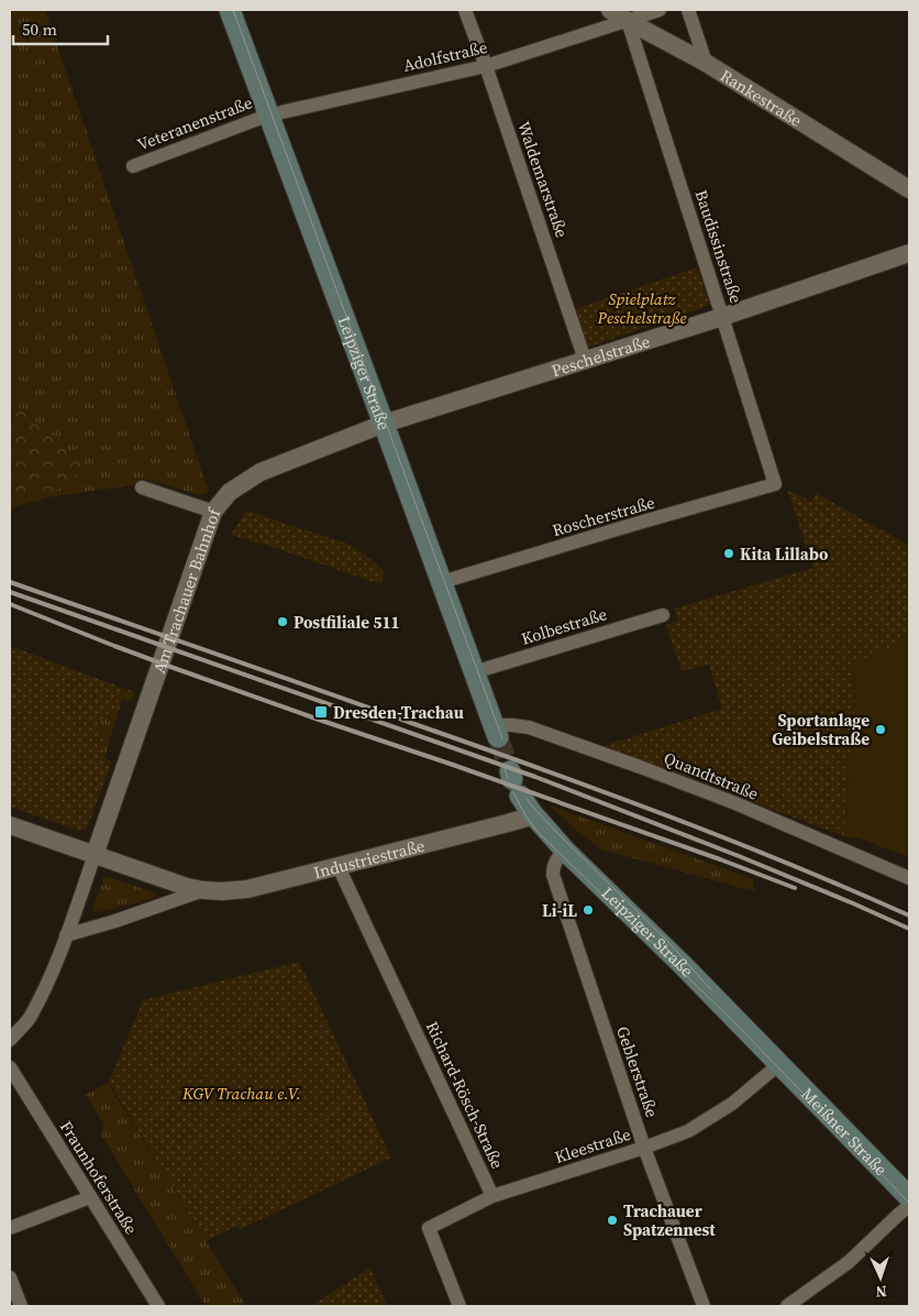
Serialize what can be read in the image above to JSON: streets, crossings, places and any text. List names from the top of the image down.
{
  "streets": {
    "main road": ["Leipziger Straße", "Meißner Straße"],
    "street": [
      "Adolfstraße",
      "Rankestraße",
      "Veteranenstraße",
      "Waldemarstraße",
      "Baudissinstraße",
      "Peschelstraße",
      "Roscherstraße",
      "Am Trachauer Bahnhof",
      "Kolbestraße",
      "Quandtstraße",
      "Industriestraße",
      "Geblerstraße",
      "Richard-Rösch-Straße",
      "Kleestraße",
      "Fraunhoferstraße"
    ]
  },
  "crossings": [
    ["Adolfstraße", "Rankestraße"],
    ["Adolfstraße", "Veteranenstraße"],
    ["Adolfstraße", "Waldemarstraße"],
    ["Adolfstraße", "Baudissinstraße"],
    ["Adolfstraße", "Leipziger Straße"],
    ["Rankestraße", "Baudissinstraße"],
    ["Veteranenstraße", "Leipziger Straße"],
    ["Waldemarstraße", "Peschelstraße"],
    ["Baudissinstraße", "Peschelstraße"],
    ["Baudissinstraße", "Roscherstraße"],
    ["Peschelstraße", "Leipziger Straße"],
    ["Peschelstraße", "Am Trachauer Bahnhof"],
    ["Leipziger Straße", "Roscherstraße"],
    ["Leipziger Straße", "Am Trachauer Bahnhof"],
    ["Leipziger Straße", "Kolbestraße"],
    ["Leipziger Straße", "Quandtstraße"],
    ["Leipziger Straße", "Industriestraße"],
    ["Leipziger Straße", "Geblerstraße"],
    ["Leipziger Straße", "Meißner Straße"],
    ["Leipziger Straße", "Kleestraße"],
    ["Am Trachauer Bahnhof", "Industriestraße"],
    ["Industriestraße", "Richard-Rösch-Straße"],
    ["Geblerstraße", "Kleestraße"],
    ["Richard-Rösch-Straße", "Kleestraße"],
    ["Meißner Straße", "Kleestraße"]
  ],
  "parks": ["Spielplatz Peschelstraße", "KGV Trachau e.V."],
  "places": {
    "other": [
      "Kita Lillabo",
      "Postfiliale 511",
      "Sportanlage Geibelstraße",
      "Li-iL",
      "Trachauer Spatzennest"
    ],
    "transit": ["Dresden-Trachau"]
  },
  "scale_bar": "50 m",
  "north": "bottom"
}
